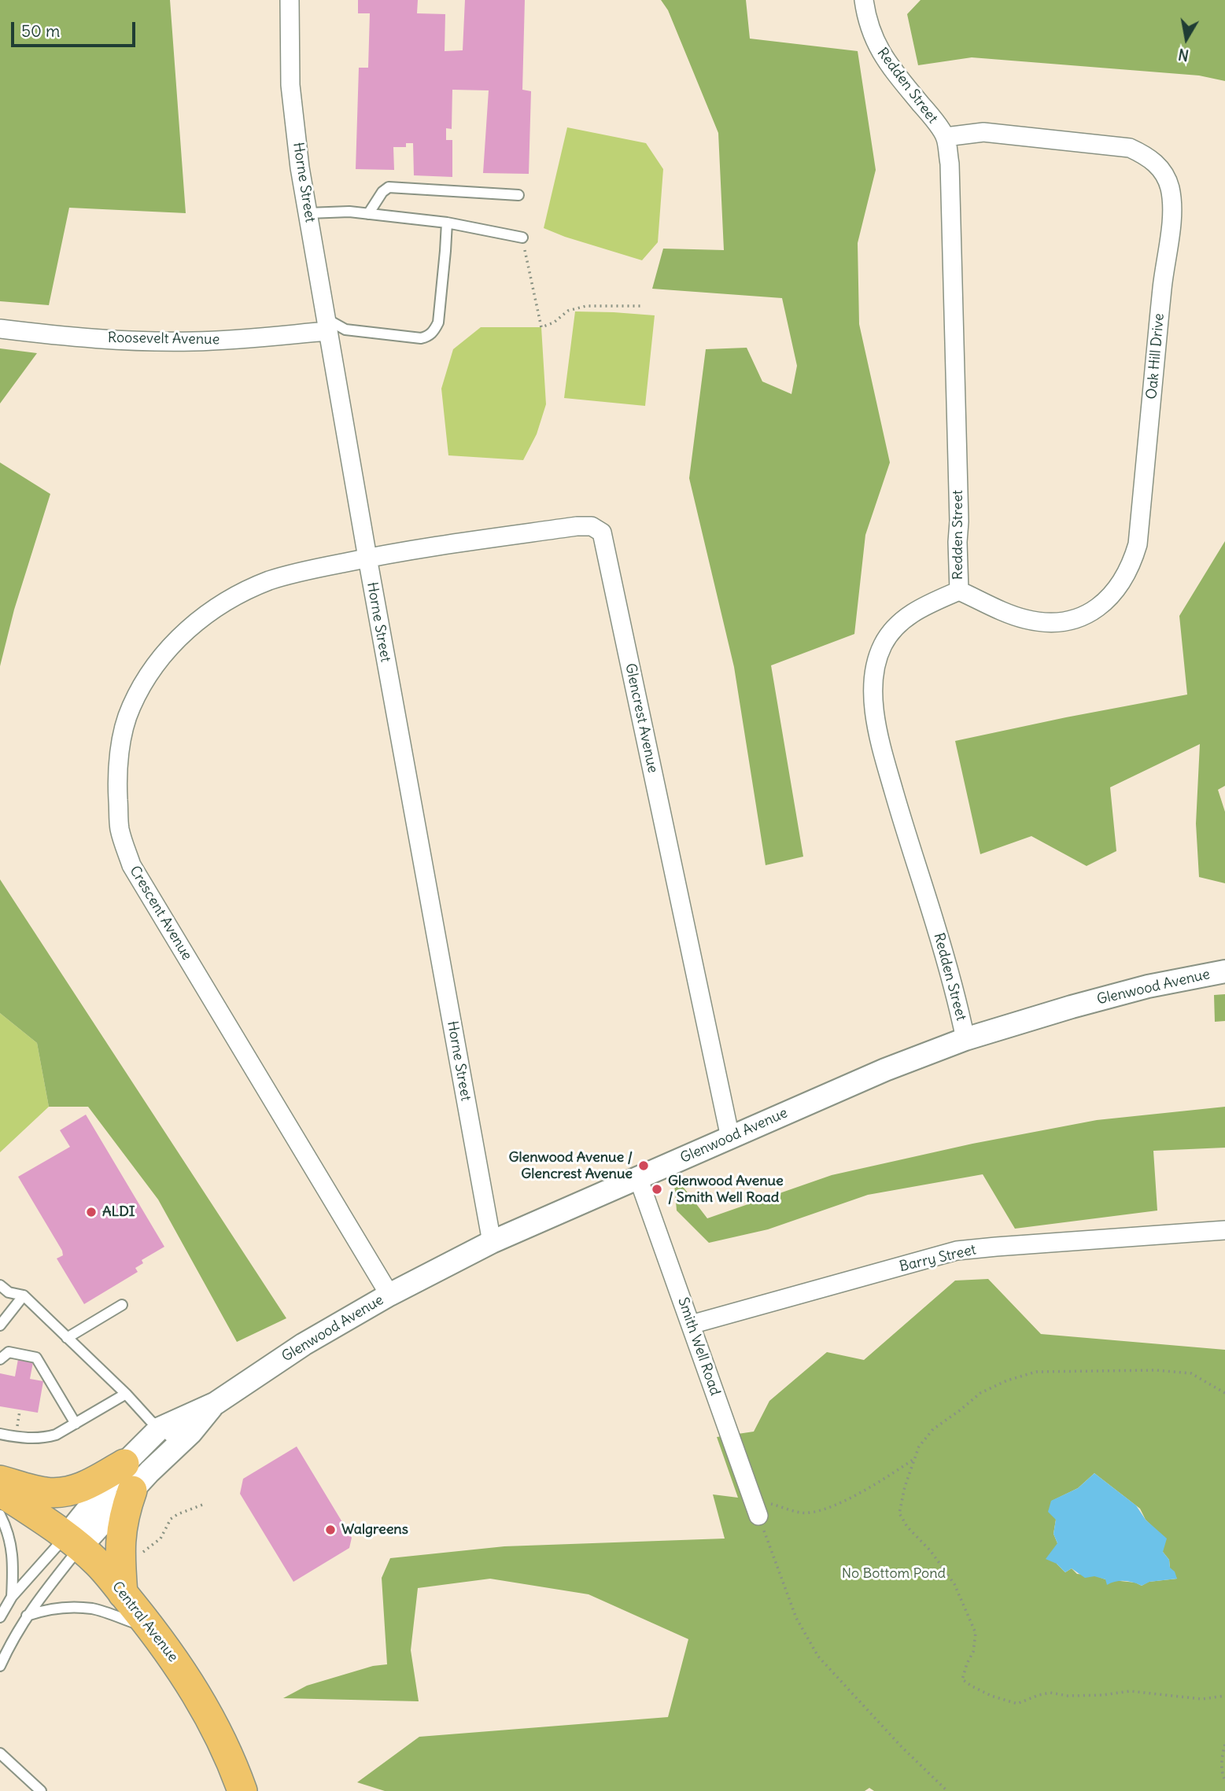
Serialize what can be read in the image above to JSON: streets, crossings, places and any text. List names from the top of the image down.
{
  "streets": {
    "main road": ["Central Avenue"],
    "street": [
      "Redden Street",
      "Horne Street",
      "Roosevelt Avenue",
      "Oak Hill Drive",
      "Glencrest Avenue",
      "Crescent Avenue",
      "Glenwood Avenue",
      "Barry Street",
      "Smith Well Road"
    ]
  },
  "crossings": [
    ["Redden Street", "Oak Hill Drive"],
    ["Redden Street", "Glenwood Avenue"],
    ["Horne Street", "Roosevelt Avenue"],
    ["Horne Street", "Glencrest Avenue"],
    ["Horne Street", "Crescent Avenue"],
    ["Horne Street", "Glenwood Avenue"],
    ["Glencrest Avenue", "Crescent Avenue"],
    ["Glencrest Avenue", "Glenwood Avenue"],
    ["Crescent Avenue", "Glenwood Avenue"],
    ["Glenwood Avenue", "Smith Well Road"],
    ["Glenwood Avenue", "Central Avenue"],
    ["Barry Street", "Smith Well Road"]
  ],
  "parks": ["No Bottom Pond"],
  "places": [
    "Glenwood Avenue / Glencrest Avenue",
    "Glenwood Avenue / Smith Well Road",
    "ALDI",
    "Walgreens"
  ],
  "scale_bar": "50 m",
  "north": "bottom"
}
